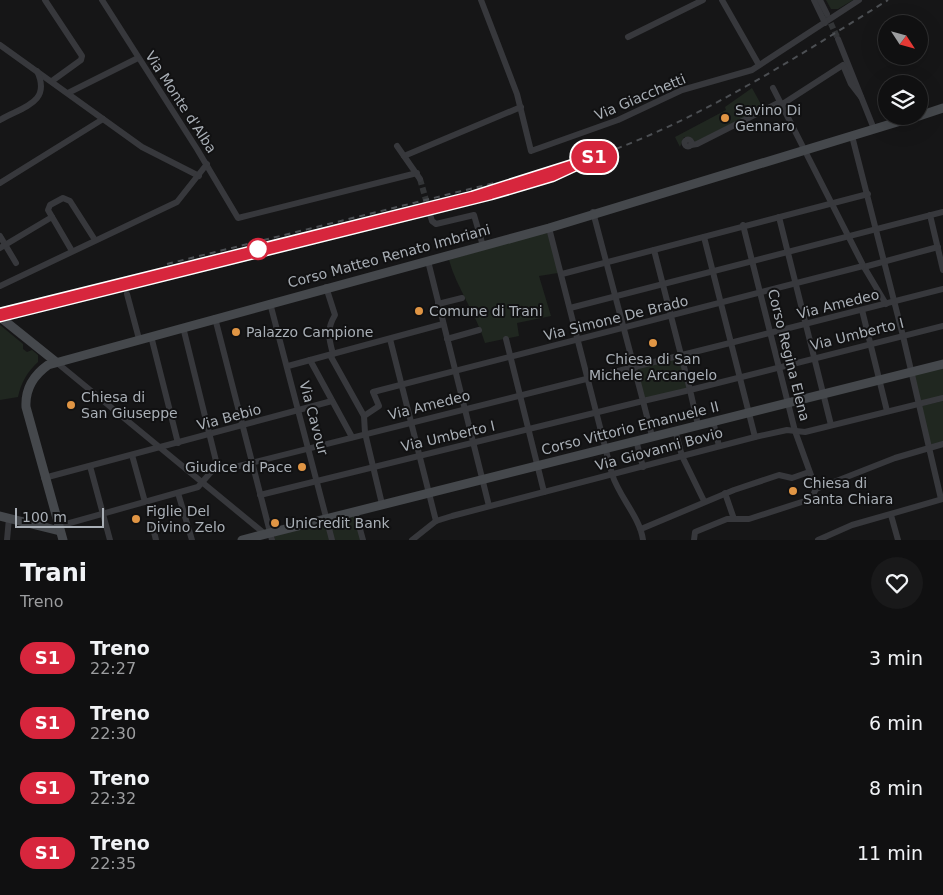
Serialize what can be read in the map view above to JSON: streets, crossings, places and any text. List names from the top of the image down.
{
  "streets": {
    "street": [
      "Via Giacchetti",
      "Via Monte d'Alba",
      "Corso Matteo Renato Imbriani",
      "Via Amedeo",
      "Via Simone De Brado",
      "Via Umberto I",
      "Corso Regina Elena",
      "Via Bebio",
      "Via Cavour",
      "Corso Vittorio Emanuele II",
      "Via Giovanni Bovio"
    ]
  },
  "crossings": [
    ["Corso Matteo Renato Imbriani", "Via Bebio"],
    ["Corso Matteo Renato Imbriani", "Via Cavour"],
    ["Via Amedeo", "Corso Regina Elena"],
    ["Via Amedeo", "Via Cavour"],
    ["Via Simone De Brado", "Corso Regina Elena"],
    ["Via Umberto I", "Corso Regina Elena"],
    ["Via Umberto I", "Via Cavour"],
    ["Corso Regina Elena", "Corso Vittorio Emanuele II"],
    ["Corso Regina Elena", "Via Giovanni Bovio"],
    ["Via Bebio", "Via Cavour"],
    ["Via Cavour", "Corso Vittorio Emanuele II"]
  ],
  "places": [
    "Savino Di Gennaro",
    "Comune di Trani",
    "Palazzo Campione",
    "Chiesa di San Michele Arcangelo",
    "Chiesa di San Giuseppe",
    "Giudice di Pace",
    "Chiesa di Santa Chiara",
    "Figlie Del Divino Zelo",
    "UniCredit Bank"
  ],
  "scale_bar": "100 m",
  "north": "bottom right",
  "page": {
    "on_map": "S1",
    "scale": "100 m",
    "heading": ["Trani", "Treno"],
    "list": [
      {
        "mark": "S1",
        "name": "Treno",
        "note": "22:27",
        "value": "3 min"
      },
      {
        "mark": "S1",
        "name": "Treno",
        "note": "22:30",
        "value": "6 min"
      },
      {
        "mark": "S1",
        "name": "Treno",
        "note": "22:32",
        "value": "8 min"
      },
      {
        "mark": "S1",
        "name": "Treno",
        "note": "22:35",
        "value": "11 min"
      }
    ]
  }
}
